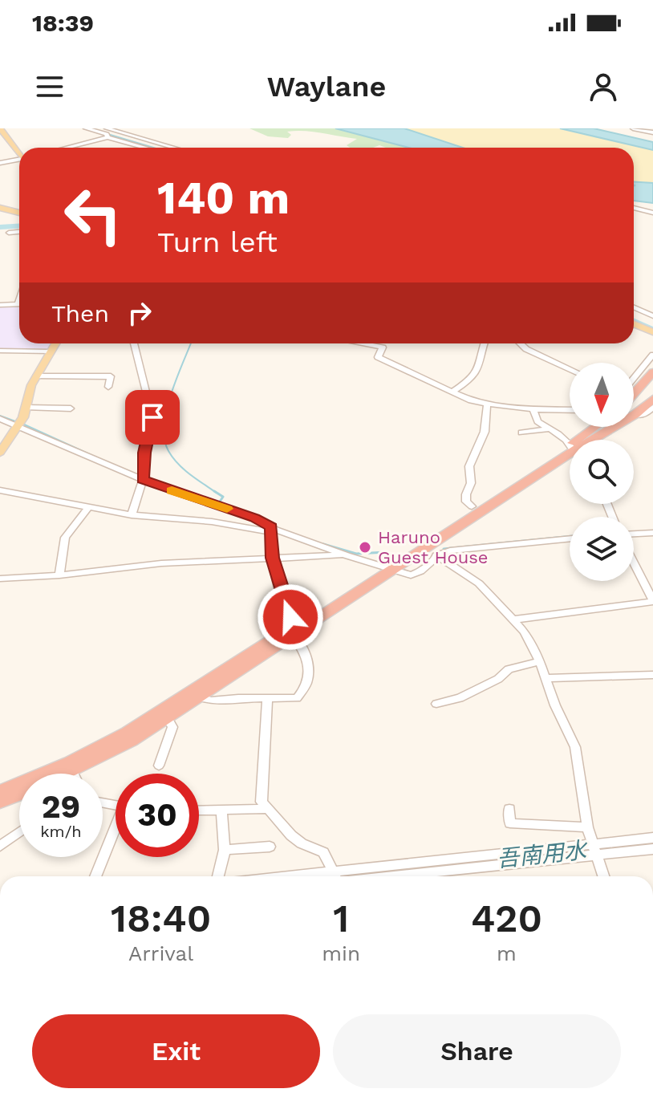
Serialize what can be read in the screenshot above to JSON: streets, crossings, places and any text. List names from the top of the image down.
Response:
{
  "water": ["吾南用水"],
  "places": ["Haruno Guest House"],
  "north": "bottom",
  "page": {
    "status": "18:39",
    "header": "Waylane",
    "turn": ["140 m", "Turn left"],
    "then": "Then",
    "speed": "29 km/h",
    "limit": "30",
    "eta": [
      "18:40",
      "Arrival",
      "1",
      "min",
      "420",
      "m"
    ],
    "buttons": ["Exit", "Share"]
  }
}
